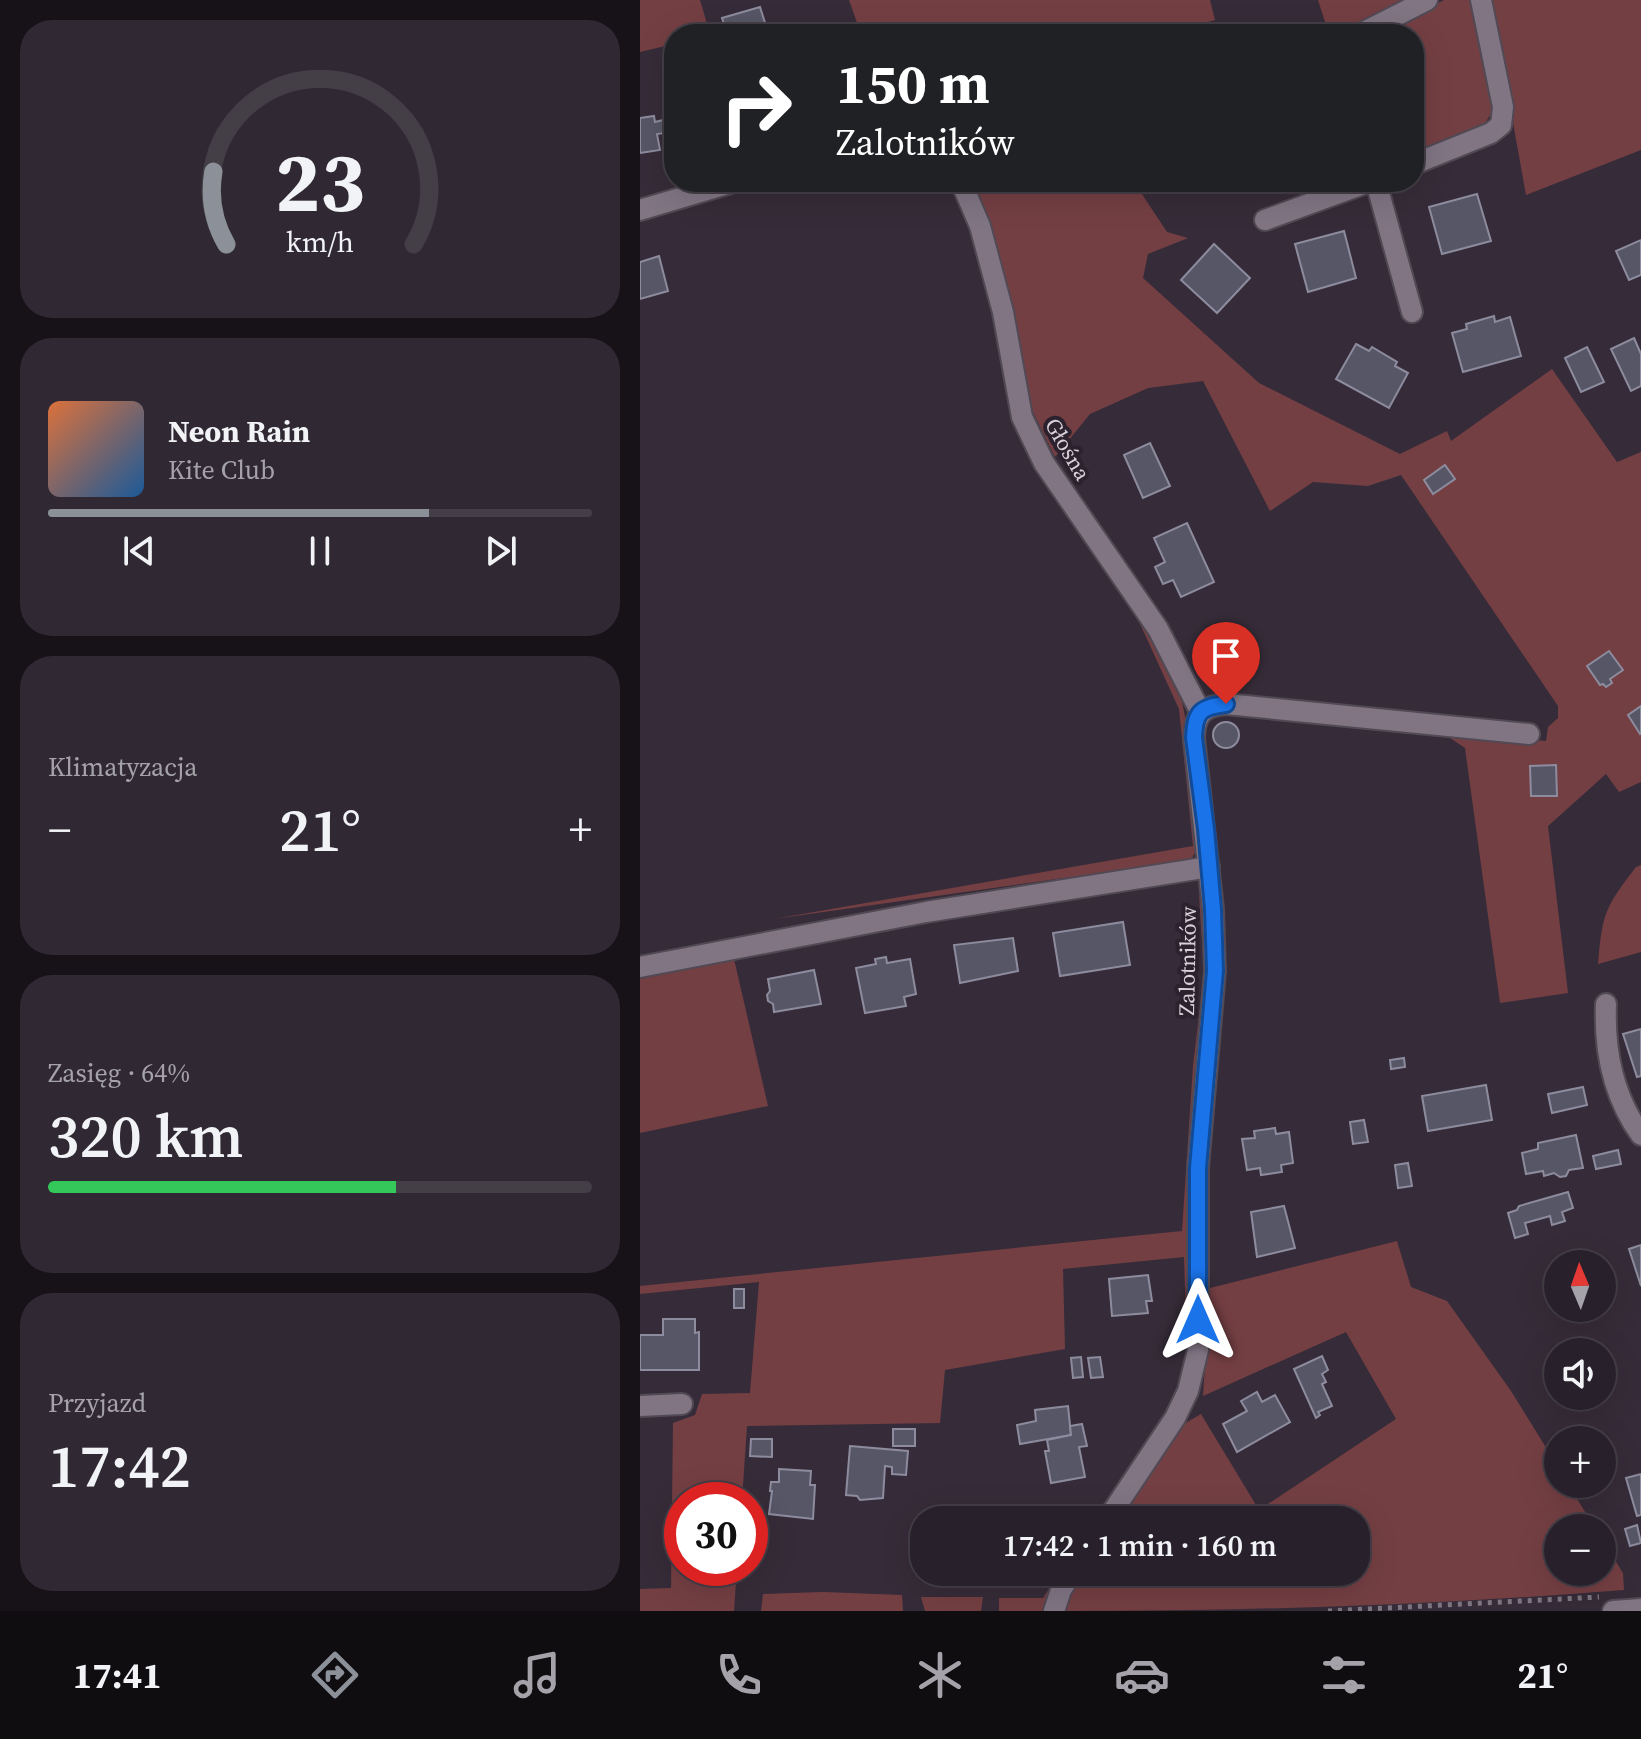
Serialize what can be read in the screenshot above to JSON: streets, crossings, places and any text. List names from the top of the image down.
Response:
{
  "streets": {
    "street": ["Głośna", "Zalotników"]
  },
  "crossings": [
    ["Głośna", "Zalotników"]
  ],
  "north": "top",
  "page": {
    "turn": ["150 m", "Zalotników"],
    "song": ["Neon Rain", "Kite Club"],
    "tile": [
      "Klimatyzacja",
      ["Zasięg · 64%", "320 km"],
      ["Przyjazd", "17:42"]
    ],
    "heat": ["−", "21°", "+"],
    "map_buttons": ["+", "−"],
    "limit": "30",
    "trip": "17:42 · 1 min · 160 m",
    "tabs": ["17:41", "21°"],
    "gauge": ["23", "km/h"]
  }
}
